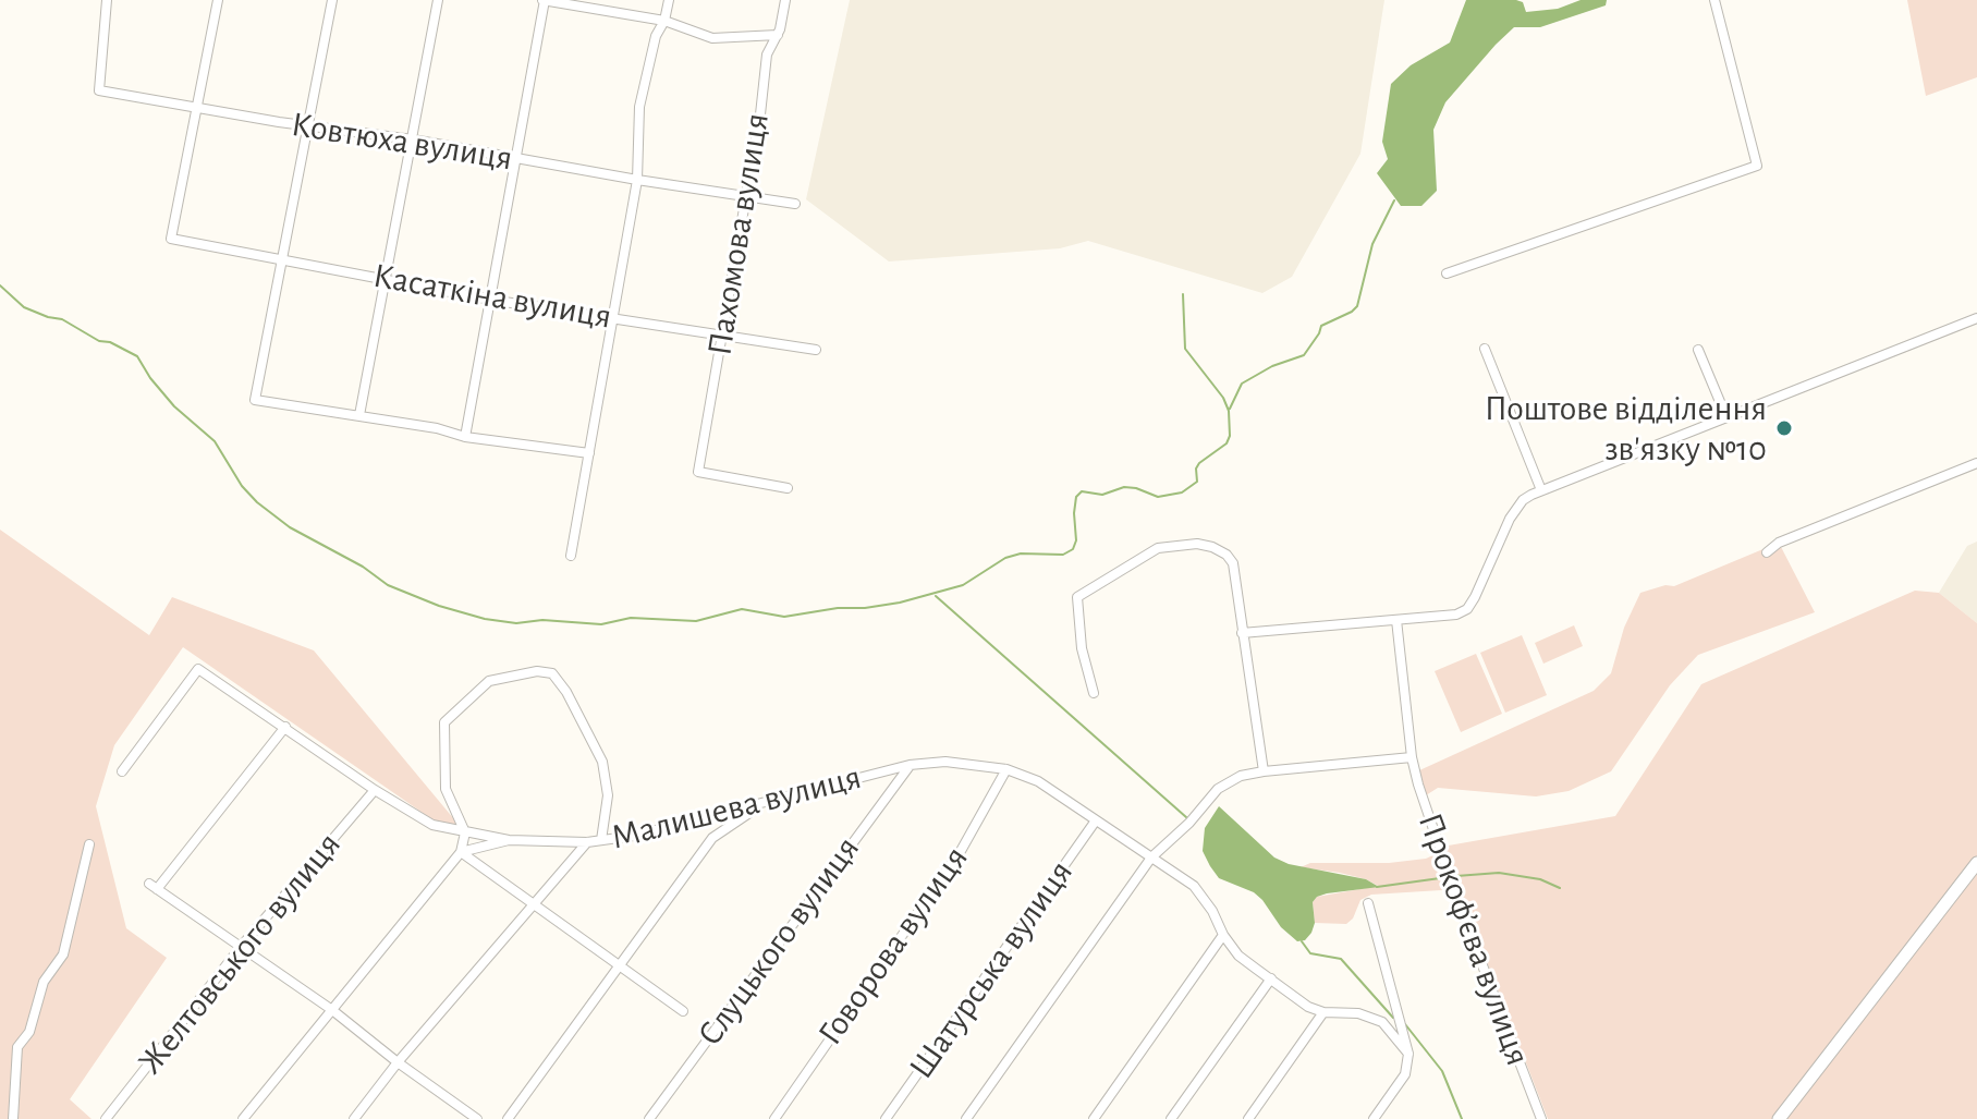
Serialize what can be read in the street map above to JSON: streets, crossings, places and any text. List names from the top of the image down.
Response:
{
  "streets": {
    "street": [
      "Ковтюха вулиця",
      "Пахомова вулиця",
      "Касаткіна вулиця",
      "Малишева вулиця",
      "Прокоф’єва вулиця",
      "Слуцького вулиця",
      "Говорова вулиця",
      "Желтовського вулиця",
      "Шатурська вулиця"
    ]
  },
  "crossings": [
    ["Ковтюха вулиця", "Пахомова вулиця"],
    ["Ковтюха вулиця", "Касаткіна вулиця"],
    ["Пахомова вулиця", "Касаткіна вулиця"],
    ["Малишева вулиця", "Слуцького вулиця"],
    ["Малишева вулиця", "Говорова вулиця"],
    ["Малишева вулиця", "Желтовського вулиця"],
    ["Малишева вулиця", "Шатурська вулиця"]
  ],
  "places": ["Поштове відділення зв'язку №10"]
}
